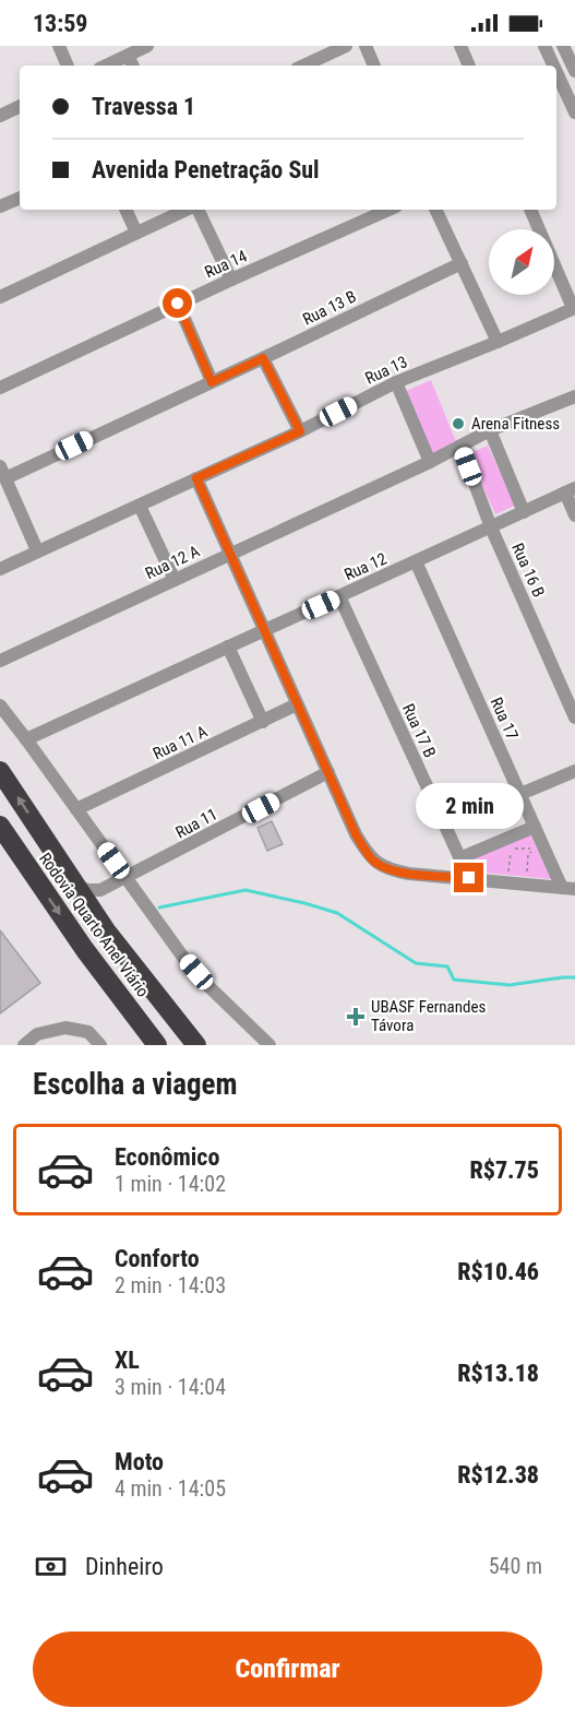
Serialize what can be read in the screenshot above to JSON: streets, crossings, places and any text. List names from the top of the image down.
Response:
{
  "streets": {
    "highway": ["Rodovia Quarto Anel Viário"],
    "street": [
      "Rua 14",
      "Rua 13 B",
      "Rua 13",
      "Rua 12 A",
      "Rua 12",
      "Rua 16 B",
      "Rua 17",
      "Rua 17 B",
      "Rua 11 A",
      "Rua 11"
    ]
  },
  "crossings": [
    ["Rua 12 A", "Rua 16 B"],
    ["Rua 12", "Rua 16 B"],
    ["Rua 12", "Rua 17"],
    ["Rua 12", "Rua 17 B"],
    ["Rua 11", "Rodovia Quarto Anel Viário"]
  ],
  "places": {
    "other": ["Arena Fitness"],
    "health": ["UBASF Fernandes Távora"]
  },
  "north": "top right",
  "page": {
    "status": "13:59",
    "banner": ["Travessa 1", "Avenida Penetração Sul"],
    "bubble": "2 min",
    "heading": "Escolha a viagem",
    "list": [
      {
        "name": "Econômico",
        "note": "1 min · 14:02",
        "value": "R$7.75"
      },
      {
        "name": "Conforto",
        "note": "2 min · 14:03",
        "value": "R$10.46"
      },
      {
        "name": "XL",
        "note": "3 min · 14:04",
        "value": "R$13.18"
      },
      {
        "name": "Moto",
        "note": "4 min · 14:05",
        "value": "R$12.38"
      }
    ],
    "pay": ["Dinheiro", "540 m"],
    "buttons": "Confirmar"
  }
}
